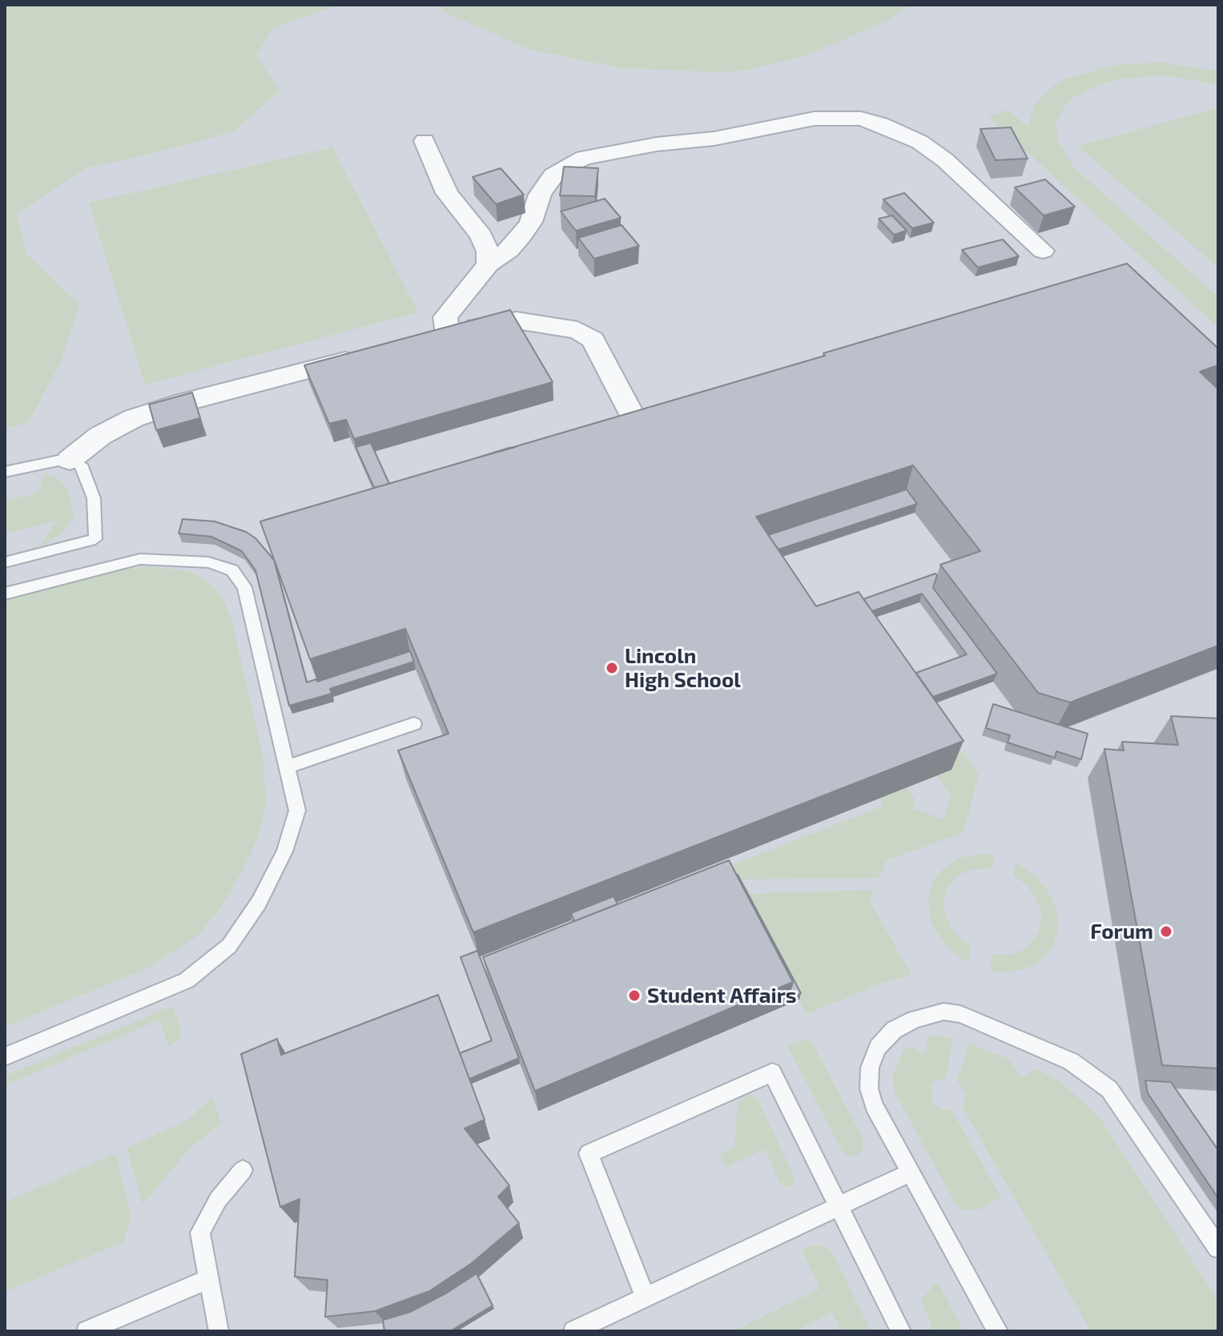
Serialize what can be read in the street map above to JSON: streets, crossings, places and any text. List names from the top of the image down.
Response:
{
  "places": ["Lincoln High School", "Forum", "Student Affairs"]
}
